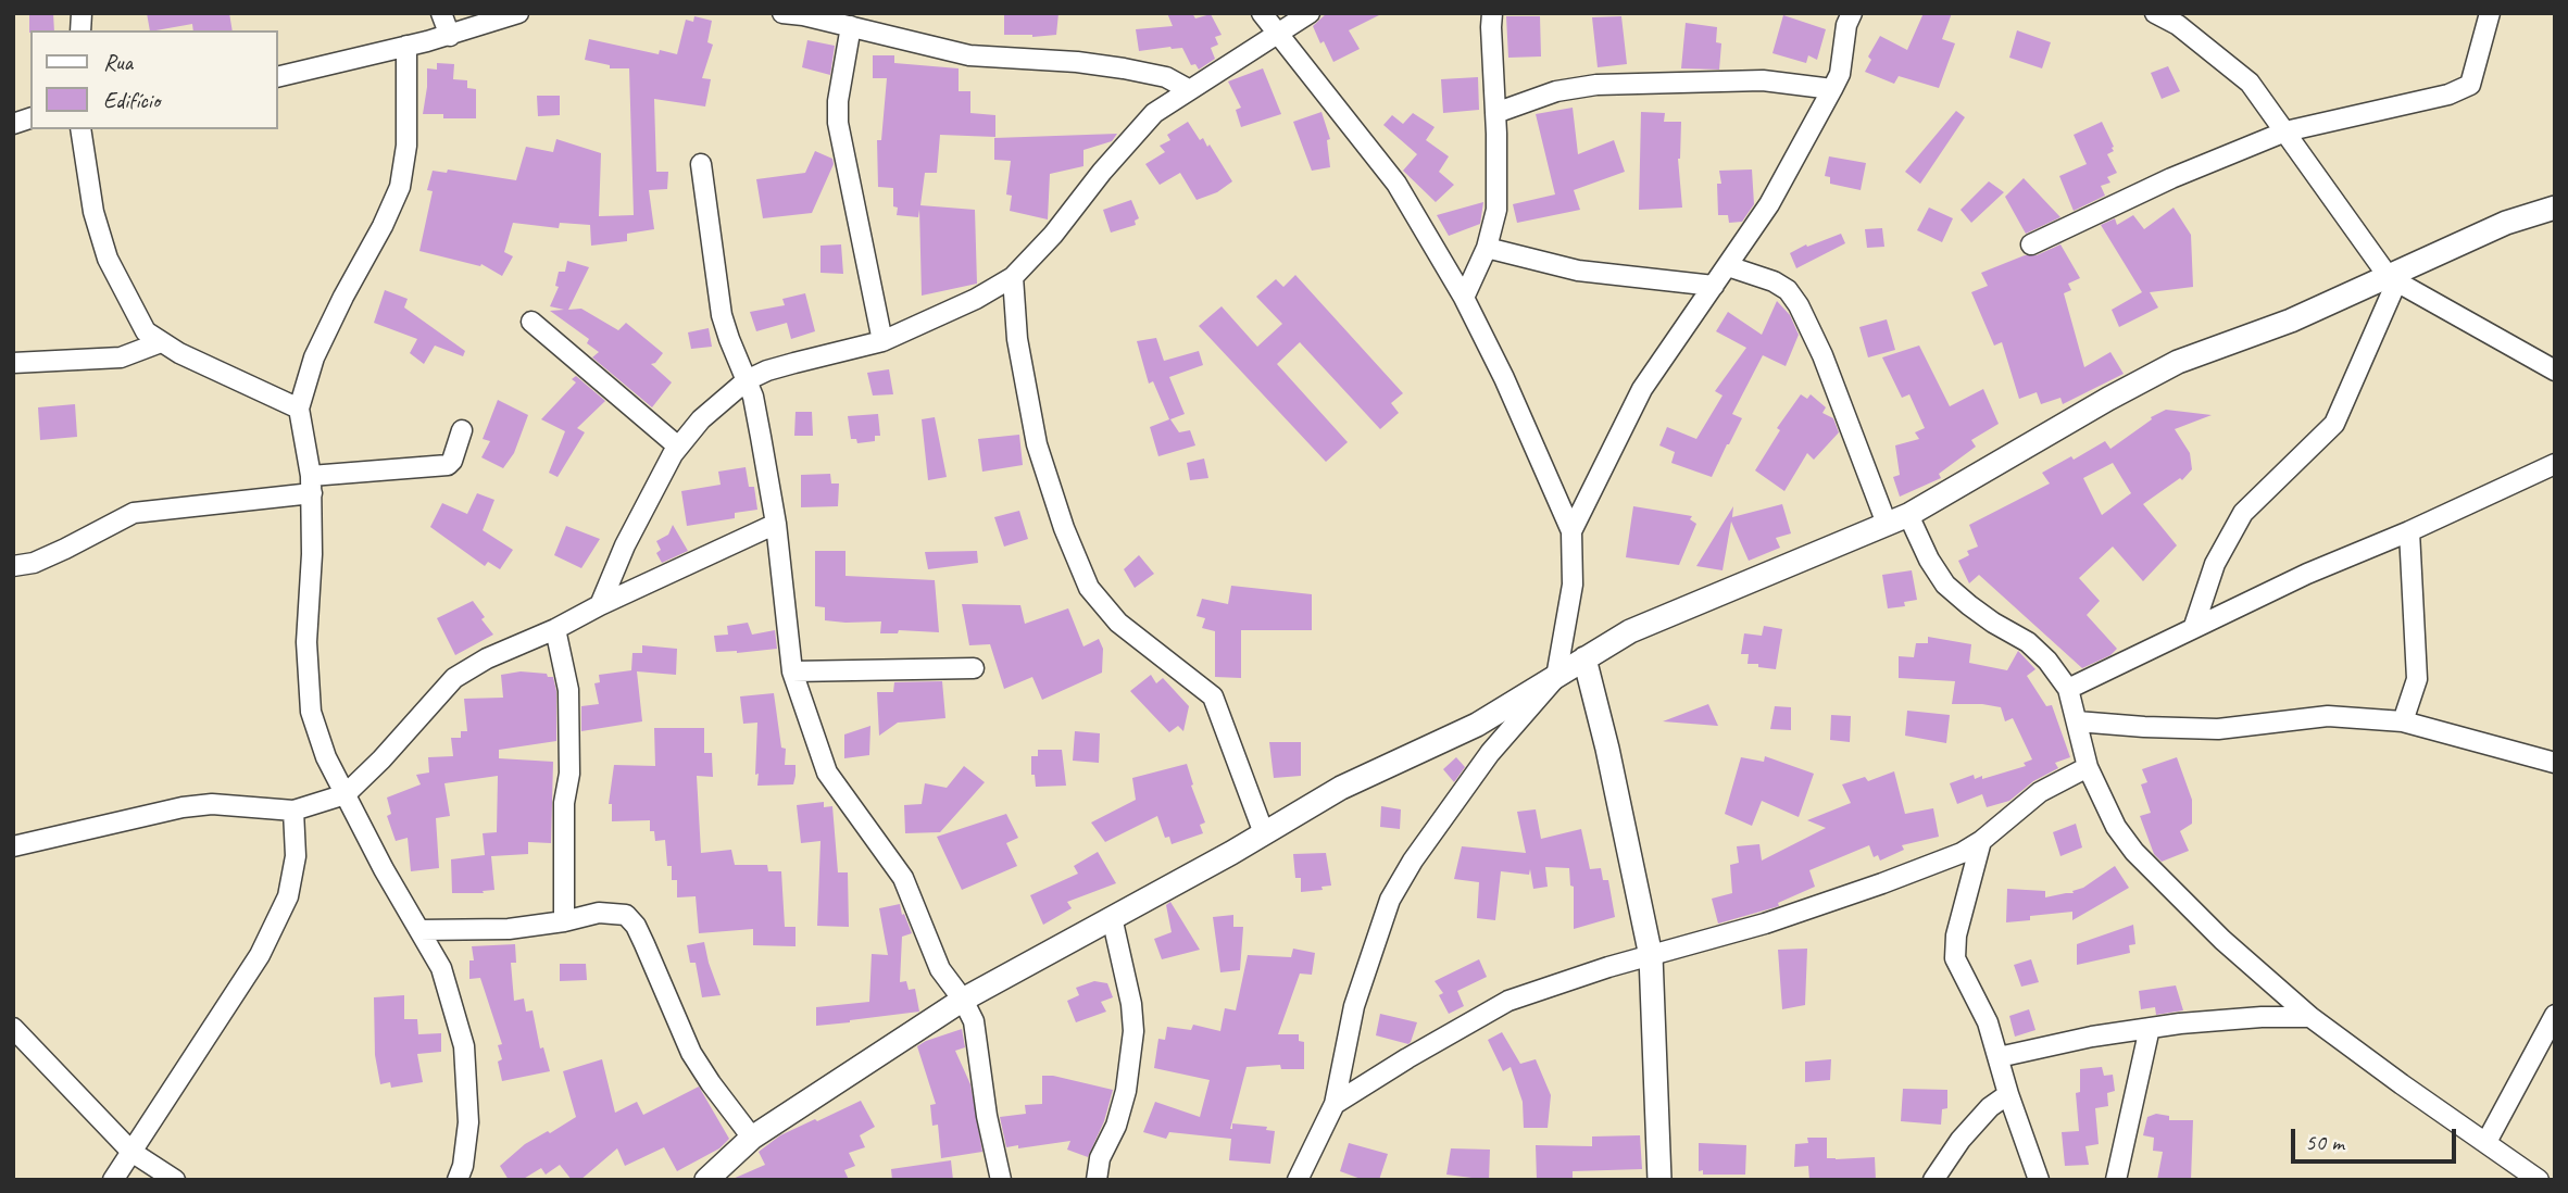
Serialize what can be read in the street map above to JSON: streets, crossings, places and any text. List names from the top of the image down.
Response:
{
  "legend": ["Rua", "Edifício"],
  "scale_bar": "50 m"
}
